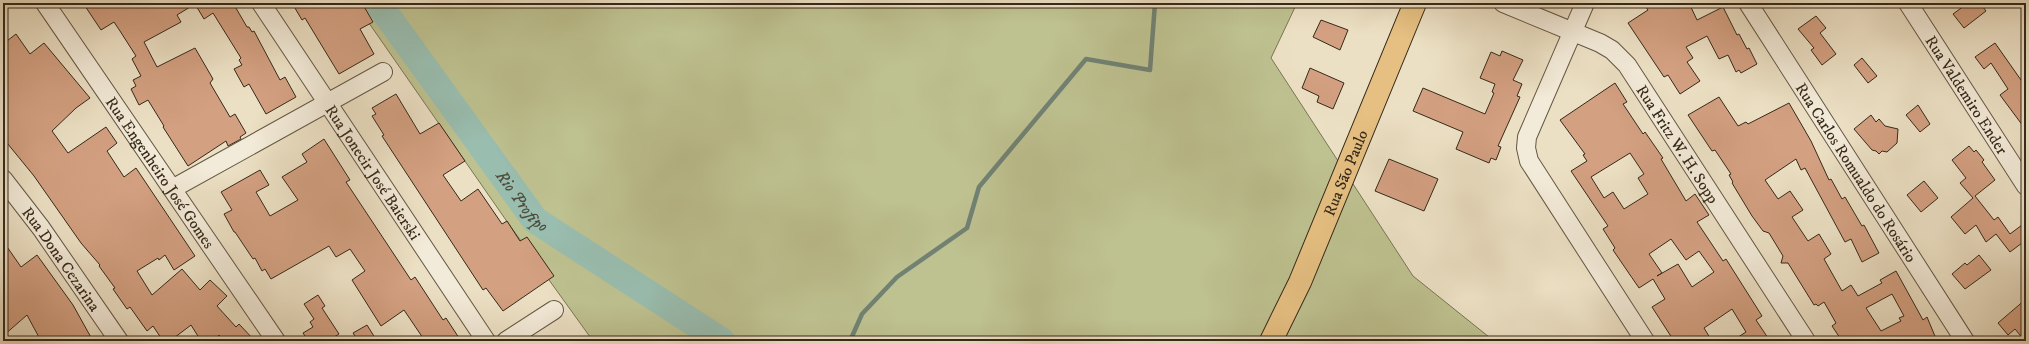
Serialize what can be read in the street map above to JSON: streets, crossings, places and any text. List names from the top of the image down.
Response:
{
  "streets": {
    "main road": ["Rua São Paulo"],
    "street": [
      "Rua Valdemiro Ender",
      "Rua Fritz W. H. Sopp",
      "Rua Engenheiro José Gomes",
      "Rua Jonecir José Baierski",
      "Rua Carlos Romualdo do Rosário",
      "Rua Dona Cezarina"
    ]
  },
  "water": ["Rio Profipo"]
}
